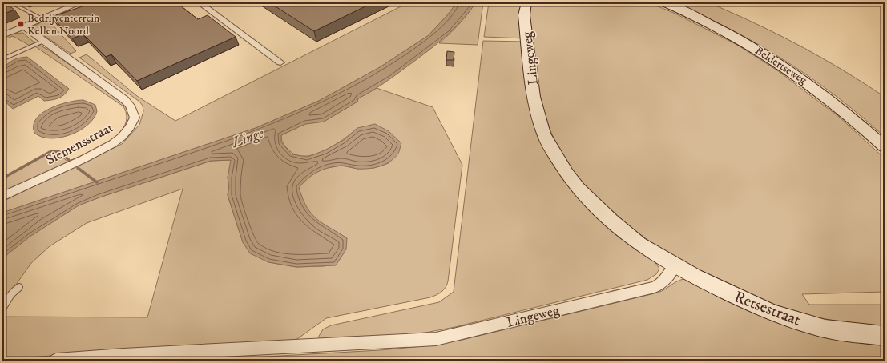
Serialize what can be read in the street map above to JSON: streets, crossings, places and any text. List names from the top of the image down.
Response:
{
  "streets": {
    "street": [
      "Lingeweg",
      "Beldertseweg",
      "Siemensstraat",
      "Retsestraat"
    ]
  },
  "crossings": [
    ["Lingeweg", "Retsestraat"]
  ],
  "water": ["Linge"],
  "places": {
    "transit": ["Bedrijventerrein Kellen Noord"]
  }
}
